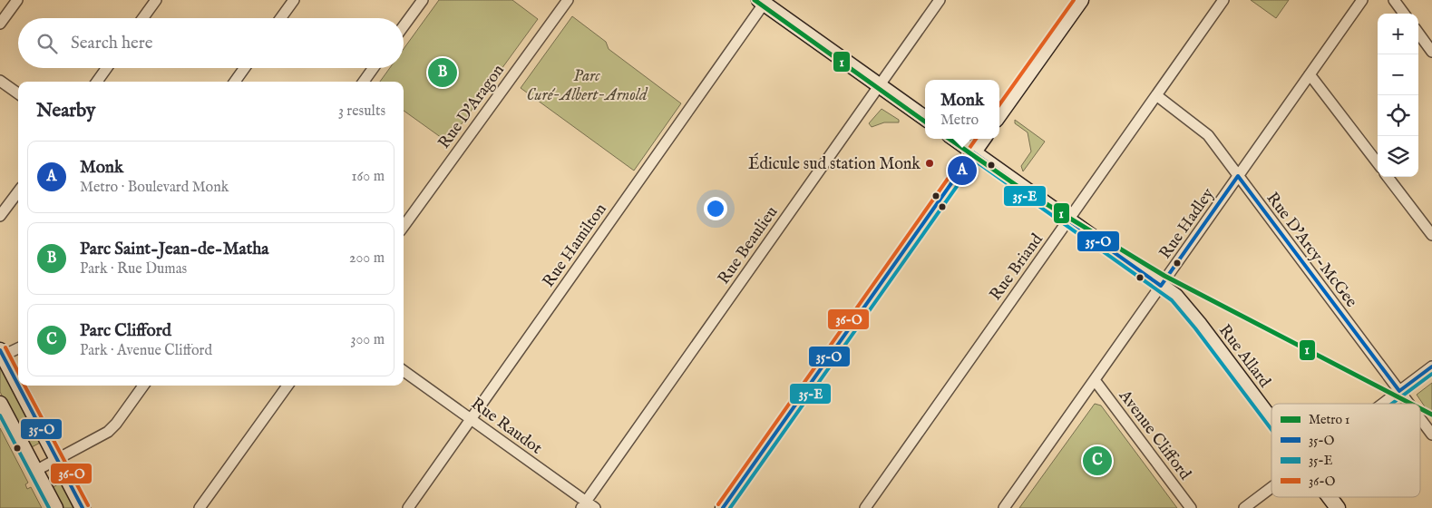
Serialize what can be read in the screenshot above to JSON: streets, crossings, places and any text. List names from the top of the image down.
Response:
{
  "streets": {
    "street": [
      "Rue D'Aragon",
      "Rue Hadley",
      "Rue Hamilton",
      "Rue Beaulieu",
      "Rue D'Arcy-McGee",
      "Rue Briand",
      "Rue Allard",
      "Rue Raudot",
      "Avenue Clifford"
    ]
  },
  "crossings": [
    ["Rue Hadley", "Rue D'Arcy-McGee"],
    ["Rue Hadley", "Rue Allard"],
    ["Rue Hadley", "Avenue Clifford"],
    ["Rue Hamilton", "Rue Raudot"],
    ["Rue Beaulieu", "Rue Raudot"],
    ["Rue D'Arcy-McGee", "Rue Briand"],
    ["Rue Briand", "Rue Allard"]
  ],
  "parks": ["Parc Curé-Albert-Arnold"],
  "places": ["Édicule sud station Monk"],
  "lines": [
    "metro line 1",
    "transit line 36-O",
    "transit line 35-O",
    "transit line 35-E"
  ],
  "legend": [
    "Metro 1",
    "35-O",
    "35-E",
    "36-O"
  ],
  "page": {
    "map_buttons": ["+", "−"],
    "search": "Search here",
    "pins": ["B", "A", "C"],
    "popup": ["Monk", "Metro"],
    "heading": ["Nearby", "3 results"],
    "list": [
      {
        "mark": "A",
        "name": "Monk",
        "note": "Metro · Boulevard Monk",
        "value": "160 m"
      },
      {
        "mark": "B",
        "name": "Parc Saint-Jean-de-Matha",
        "note": "Park · Rue Dumas",
        "value": "200 m"
      },
      {
        "mark": "C",
        "name": "Parc Clifford",
        "note": "Park · Avenue Clifford",
        "value": "300 m"
      }
    ]
  }
}
